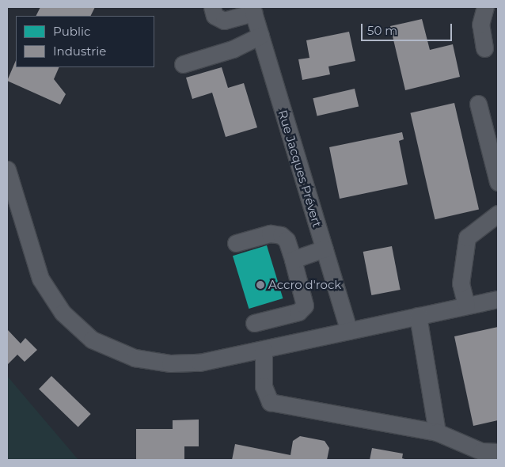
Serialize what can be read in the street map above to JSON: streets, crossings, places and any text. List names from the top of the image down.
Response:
{
  "streets": {
    "street": ["Rue Jacques Prévert"]
  },
  "places": ["Accro d'rock"],
  "legend": ["Public", "Industrie"],
  "scale_bar": "50 m"
}
